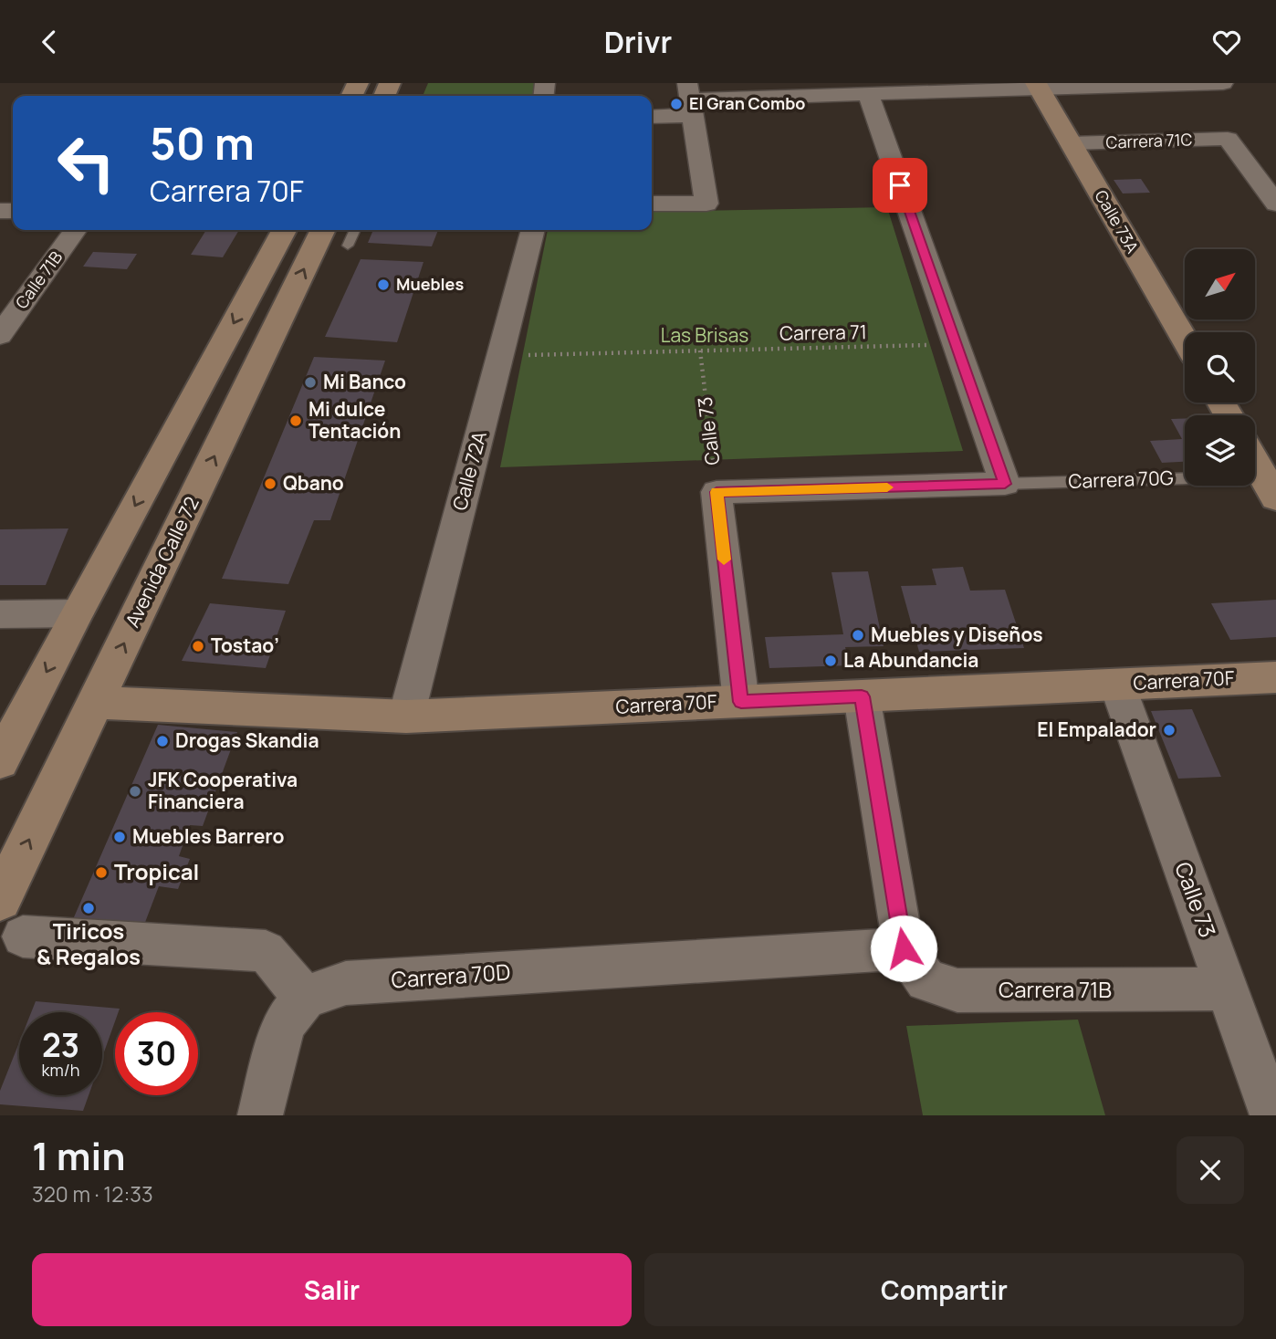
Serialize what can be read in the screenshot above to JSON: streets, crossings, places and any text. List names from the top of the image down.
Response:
{
  "streets": {
    "main road": ["Calle 73A", "Avenida Calle 72", "Carrera 70F"],
    "street": [
      "Carrera 71C",
      "Calle 71B",
      "Calle 73",
      "Calle 72A",
      "Carrera 70D",
      "Carrera 71B"
    ],
    "lane": ["Carrera 70G"],
    "path": ["Carrera 71"]
  },
  "crossings": [
    ["Carrera 71C", "Calle 73A"],
    ["Carrera 71", "Calle 73"],
    ["Carrera 71", "Calle 72A"],
    ["Calle 73", "Carrera 70F"],
    ["Calle 73", "Carrera 71B"],
    ["Calle 72A", "Carrera 70F"],
    ["Avenida Calle 72", "Carrera 70F"],
    ["Carrera 70D", "Carrera 71B"]
  ],
  "parks": ["Las Brisas"],
  "places": [
    "El Gran Combo",
    "Muebles",
    "Mi Banco",
    "Mi dulce Tentación",
    "Qbano",
    "Muebles y Diseños",
    "Tostao’",
    "La Abundancia",
    "El Empalador",
    "Drogas Skandia",
    "JFK Cooperativa Financiera",
    "Muebles Barrero",
    "Tropical",
    "Tiricos & Regalos"
  ],
  "north": "top right",
  "page": {
    "header": "Drivr",
    "turn": ["50 m", "Carrera 70F"],
    "speed": "23 km/h",
    "limit": "30",
    "heading": ["1 min", "320 m · 12:33"],
    "buttons": ["Salir", "Compartir"]
  }
}
